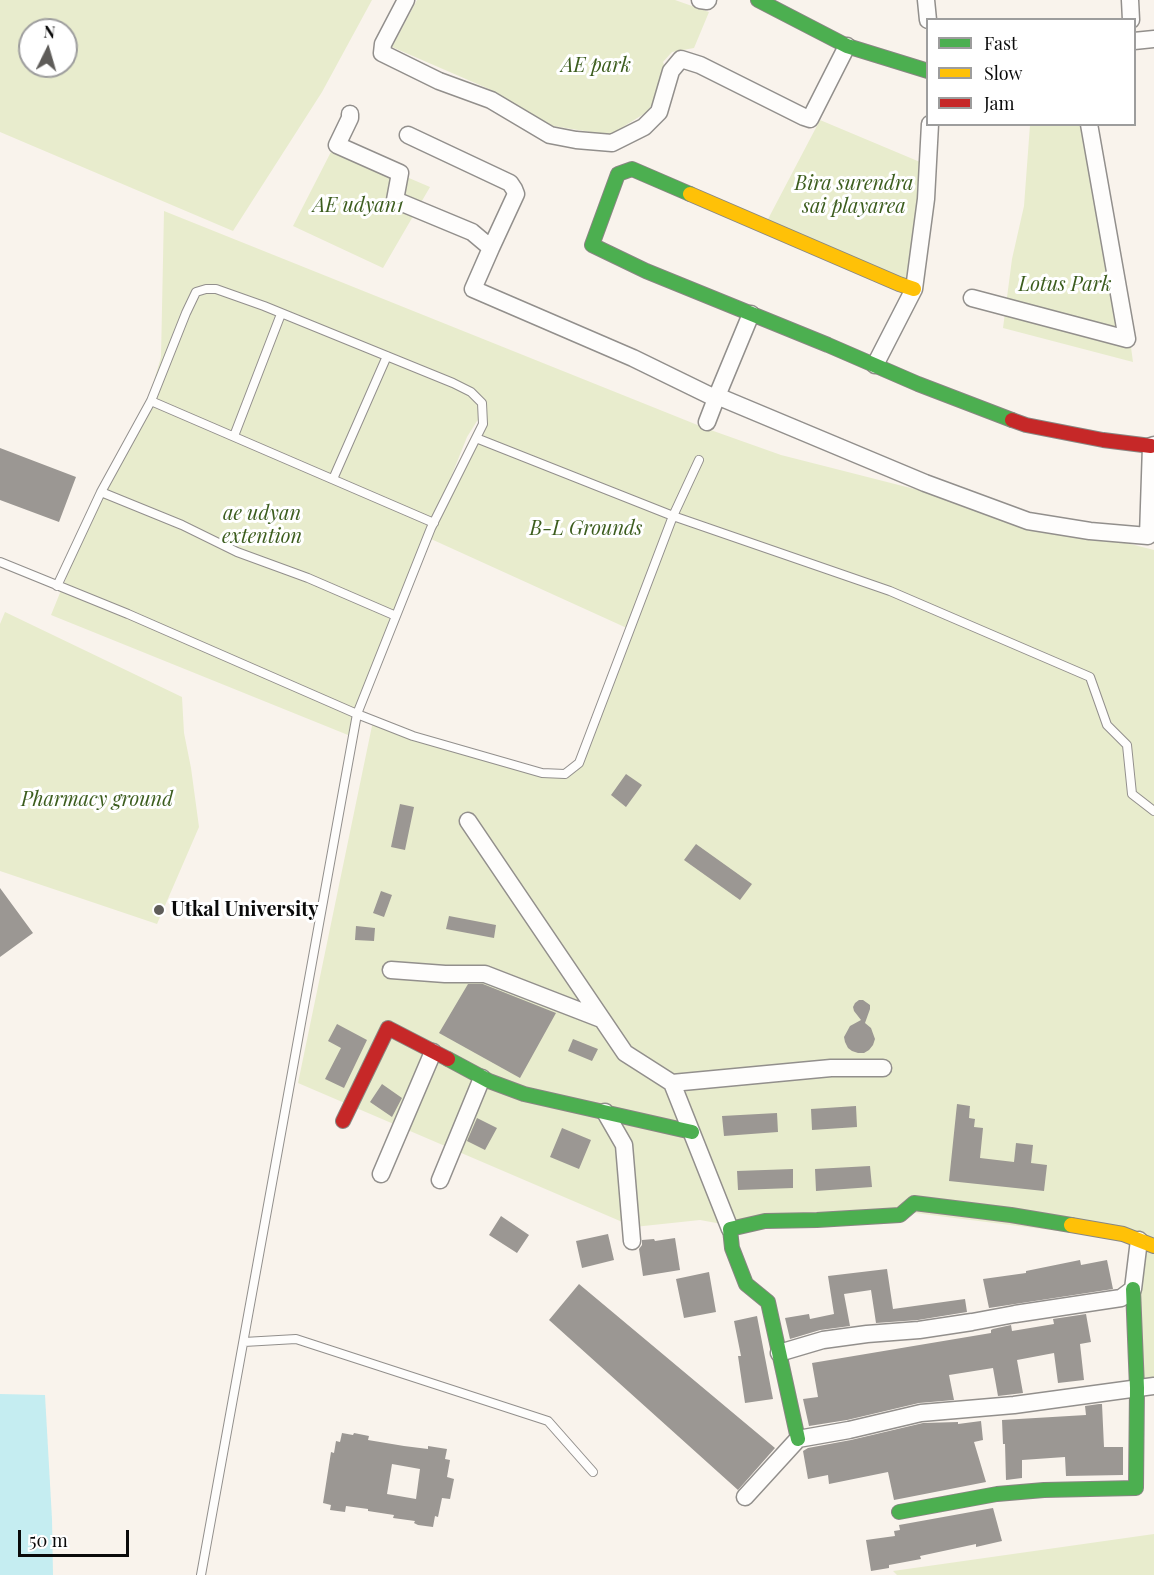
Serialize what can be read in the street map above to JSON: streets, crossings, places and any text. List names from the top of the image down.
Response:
{
  "parks": [
    "AE park",
    "Bira surendra sai playarea",
    "AE udyan1",
    "Lotus Park",
    "ae udyan extention",
    "B-L Grounds",
    "Pharmacy ground"
  ],
  "places": ["Utkal University"],
  "legend": ["Fast", "Slow", "Jam"],
  "scale_bar": "50 m",
  "north": "top"
}
